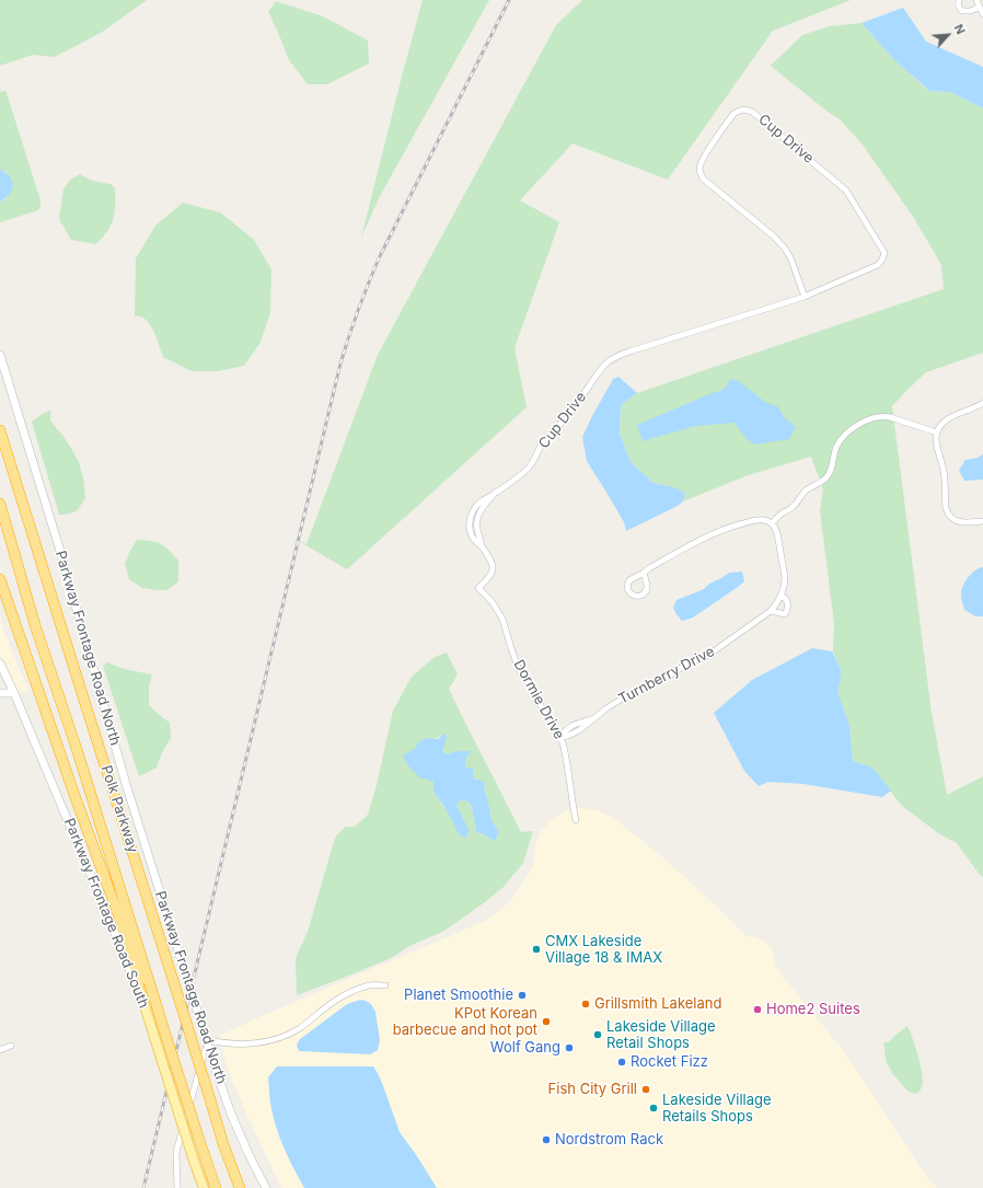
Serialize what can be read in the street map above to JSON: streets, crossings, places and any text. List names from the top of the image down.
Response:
{
  "streets": {
    "highway": ["Polk Parkway"],
    "main road": ["Parkway Frontage Road North", "Parkway Frontage Road South"],
    "street": ["Cup Drive", "Turnberry Drive", "Dormie Drive"]
  },
  "crossings": [
    ["Turnberry Drive", "Dormie Drive"]
  ],
  "places": [
    "CMX Lakeside Village 18 & IMAX",
    "Planet Smoothie",
    "Grillsmith Lakeland",
    "Home2 Suites",
    "KPot Korean barbecue and hot pot",
    "Lakeside Village Retail Shops",
    "Wolf Gang",
    "Rocket Fizz",
    "Fish City Grill",
    "Lakeside Village Retails Shops",
    "Nordstrom Rack"
  ],
  "north": "top right"
}
